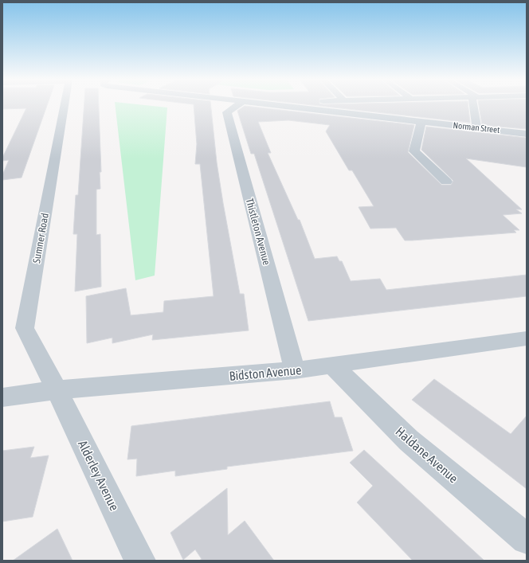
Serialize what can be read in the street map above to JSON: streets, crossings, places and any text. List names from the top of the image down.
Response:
{
  "streets": {
    "street": [
      "Norman Street",
      "Thistleton Avenue",
      "Sumner Road",
      "Bidston Avenue",
      "Haldane Avenue",
      "Alderley Avenue"
    ]
  },
  "crossings": [
    ["Thistleton Avenue", "Bidston Avenue"],
    ["Sumner Road", "Bidston Avenue"],
    ["Sumner Road", "Alderley Avenue"],
    ["Bidston Avenue", "Haldane Avenue"],
    ["Bidston Avenue", "Alderley Avenue"]
  ]
}
